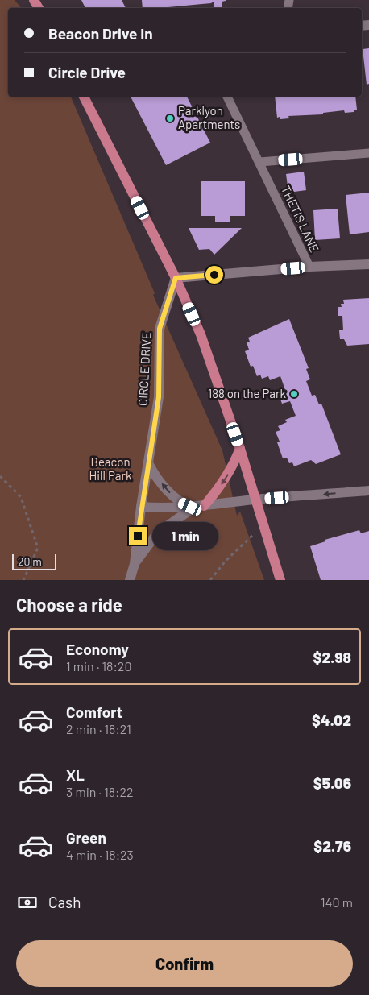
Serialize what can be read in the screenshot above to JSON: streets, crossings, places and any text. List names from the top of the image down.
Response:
{
  "streets": {
    "street": ["CIRCLE DRIVE"],
    "lane": ["THETIS LANE"]
  },
  "parks": ["Beacon Hill Park"],
  "places": ["Parklyon Apartments", "188 on the Park"],
  "scale_bar": "20 m",
  "page": {
    "banner": ["Beacon Drive In", "Circle Drive"],
    "bubble": "1 min",
    "scale": "20 m",
    "heading": "Choose a ride",
    "list": [
      {
        "name": "Economy",
        "note": "1 min · 18:20",
        "value": "$2.98"
      },
      {
        "name": "Comfort",
        "note": "2 min · 18:21",
        "value": "$4.02"
      },
      {
        "name": "XL",
        "note": "3 min · 18:22",
        "value": "$5.06"
      },
      {
        "name": "Green",
        "note": "4 min · 18:23",
        "value": "$2.76"
      }
    ],
    "pay": ["Cash", "140 m"],
    "buttons": "Confirm"
  }
}
